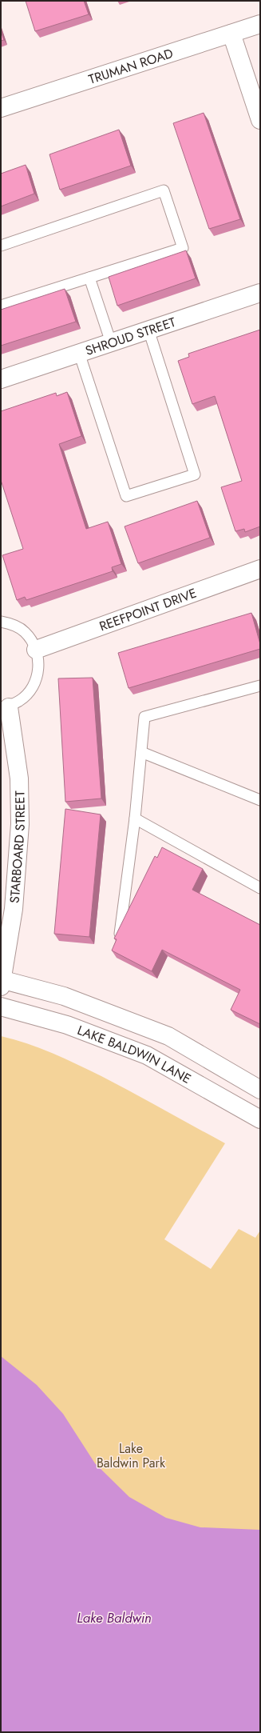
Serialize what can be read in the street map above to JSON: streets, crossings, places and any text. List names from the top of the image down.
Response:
{
  "streets": {
    "street": [
      "TRUMAN ROAD",
      "SHROUD STREET",
      "REEFPOINT DRIVE",
      "STARBOARD STREET",
      "LAKE BALDWIN LANE"
    ]
  },
  "crossings": [
    ["STARBOARD STREET", "LAKE BALDWIN LANE"]
  ],
  "water": ["Lake Baldwin"],
  "parks": ["Lake Baldwin Park"]
}
